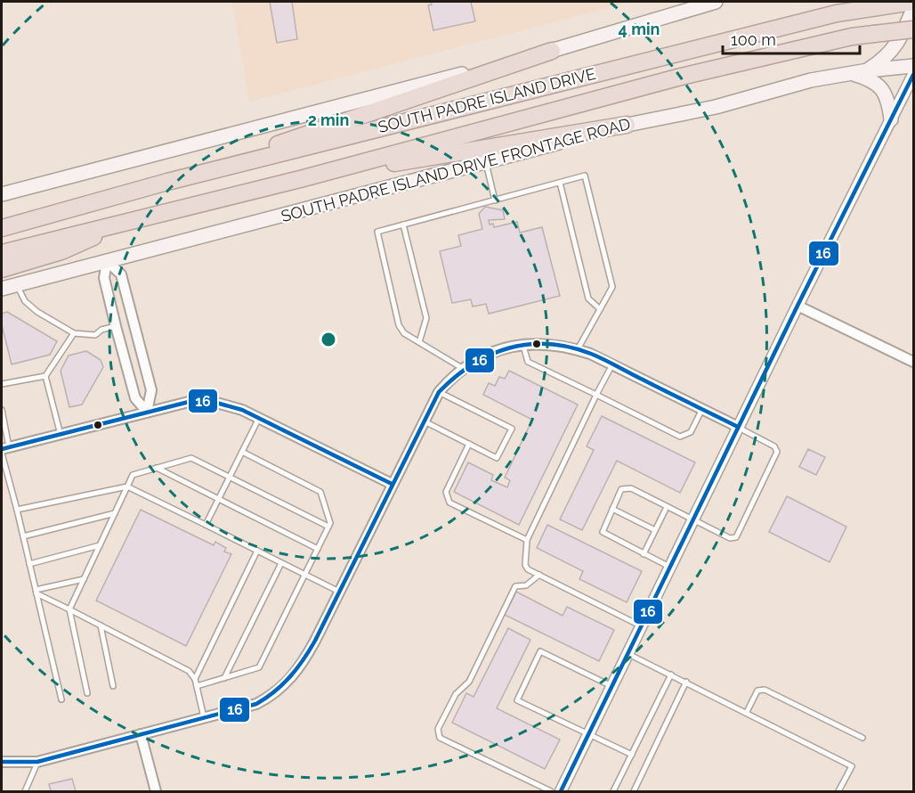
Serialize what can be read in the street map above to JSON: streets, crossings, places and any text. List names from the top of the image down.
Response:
{
  "streets": {
    "highway": ["SOUTH PADRE ISLAND DRIVE"],
    "main road": ["SOUTH PADRE ISLAND DRIVE FRONTAGE ROAD"]
  },
  "lines": ["transit line 16"],
  "scale_bar": "100 m",
  "rings": ["4 min", "2 min"]
}
